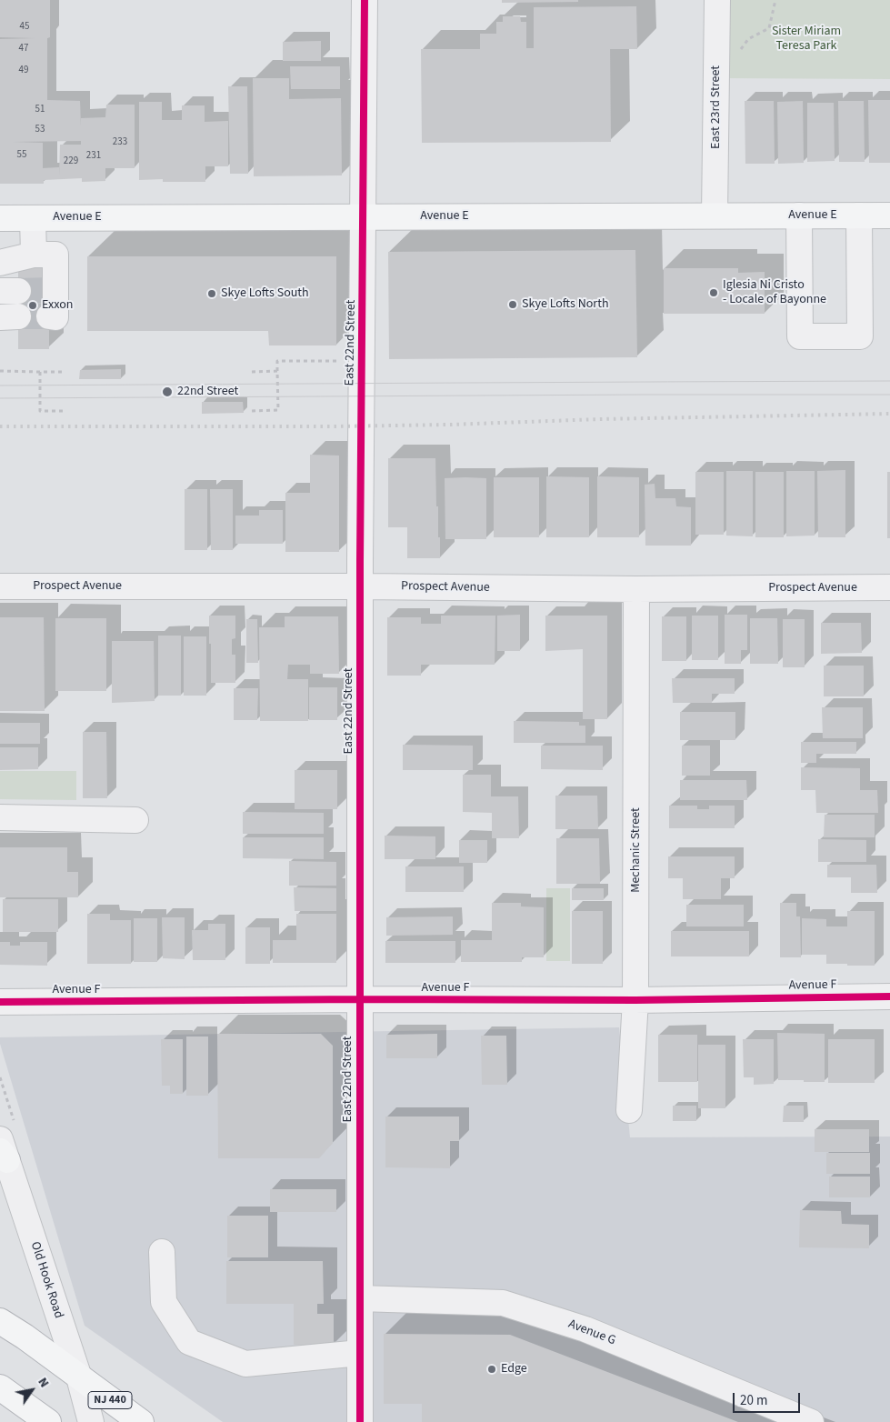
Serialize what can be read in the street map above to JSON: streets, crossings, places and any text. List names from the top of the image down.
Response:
{
  "streets": {
    "main road": ["Avenue E", "NJ 440"],
    "street": [
      "East 23rd Street",
      "East 22nd Street",
      "Prospect Avenue",
      "Mechanic Street",
      "Avenue F",
      "Old Hook Road",
      "Avenue G"
    ]
  },
  "crossings": [
    ["East 23rd Street", "Avenue E"],
    ["Avenue E", "East 22nd Street"],
    ["East 22nd Street", "Prospect Avenue"],
    ["East 22nd Street", "Avenue F"],
    ["East 22nd Street", "Avenue G"],
    ["Prospect Avenue", "Mechanic Street"],
    ["Mechanic Street", "Avenue F"],
    ["Old Hook Road", "NJ 440"]
  ],
  "parks": ["Sister Miriam Teresa Park"],
  "places": [
    "Iglesia Ni Cristo - Locale of Bayonne",
    "Skye Lofts South",
    "Skye Lofts North",
    "Exxon",
    "22nd Street",
    "Edge"
  ],
  "house_numbers": [
    "45",
    "47",
    "49",
    "51",
    "53",
    "233",
    "55",
    "231",
    "229"
  ],
  "scale_bar": "20 m",
  "north": "top right"
}
